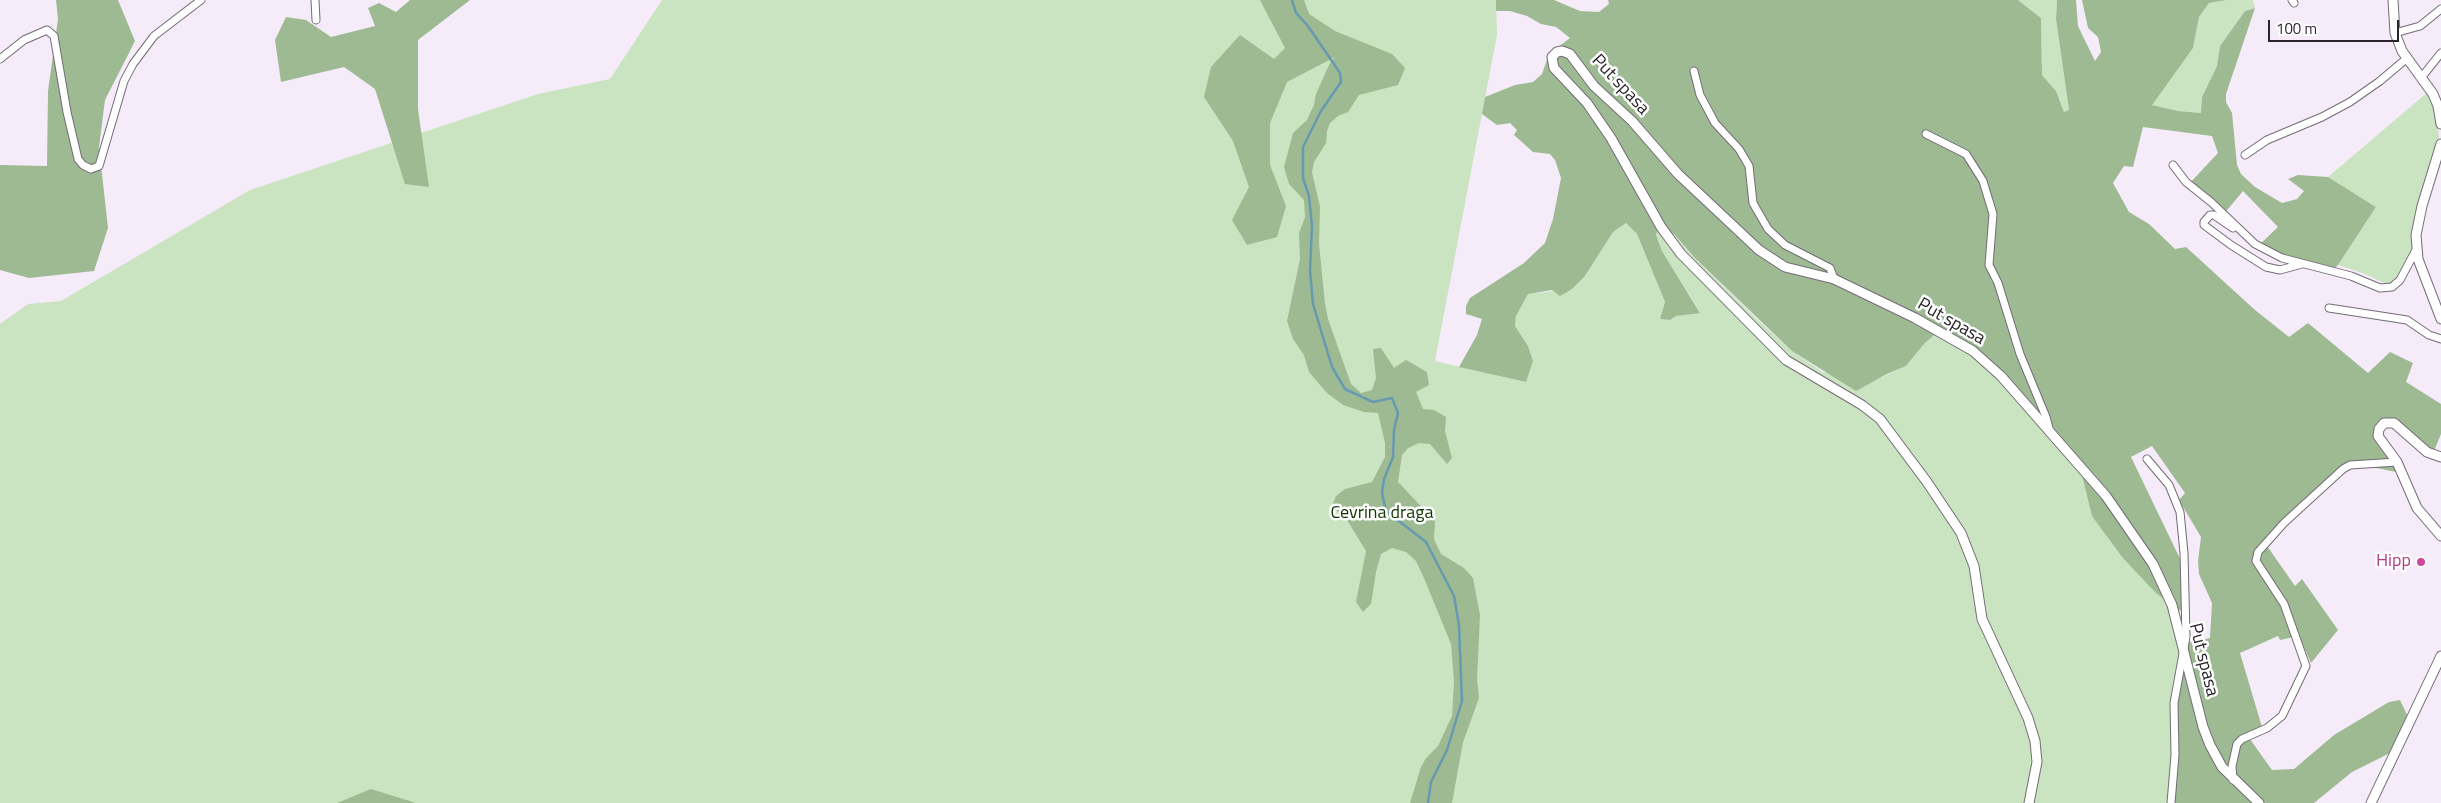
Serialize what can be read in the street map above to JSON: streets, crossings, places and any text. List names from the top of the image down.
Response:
{
  "streets": {
    "street": ["Put spasa"]
  },
  "parks": ["Cevrina draga"],
  "places": ["Hipp"],
  "scale_bar": "100 m"
}
